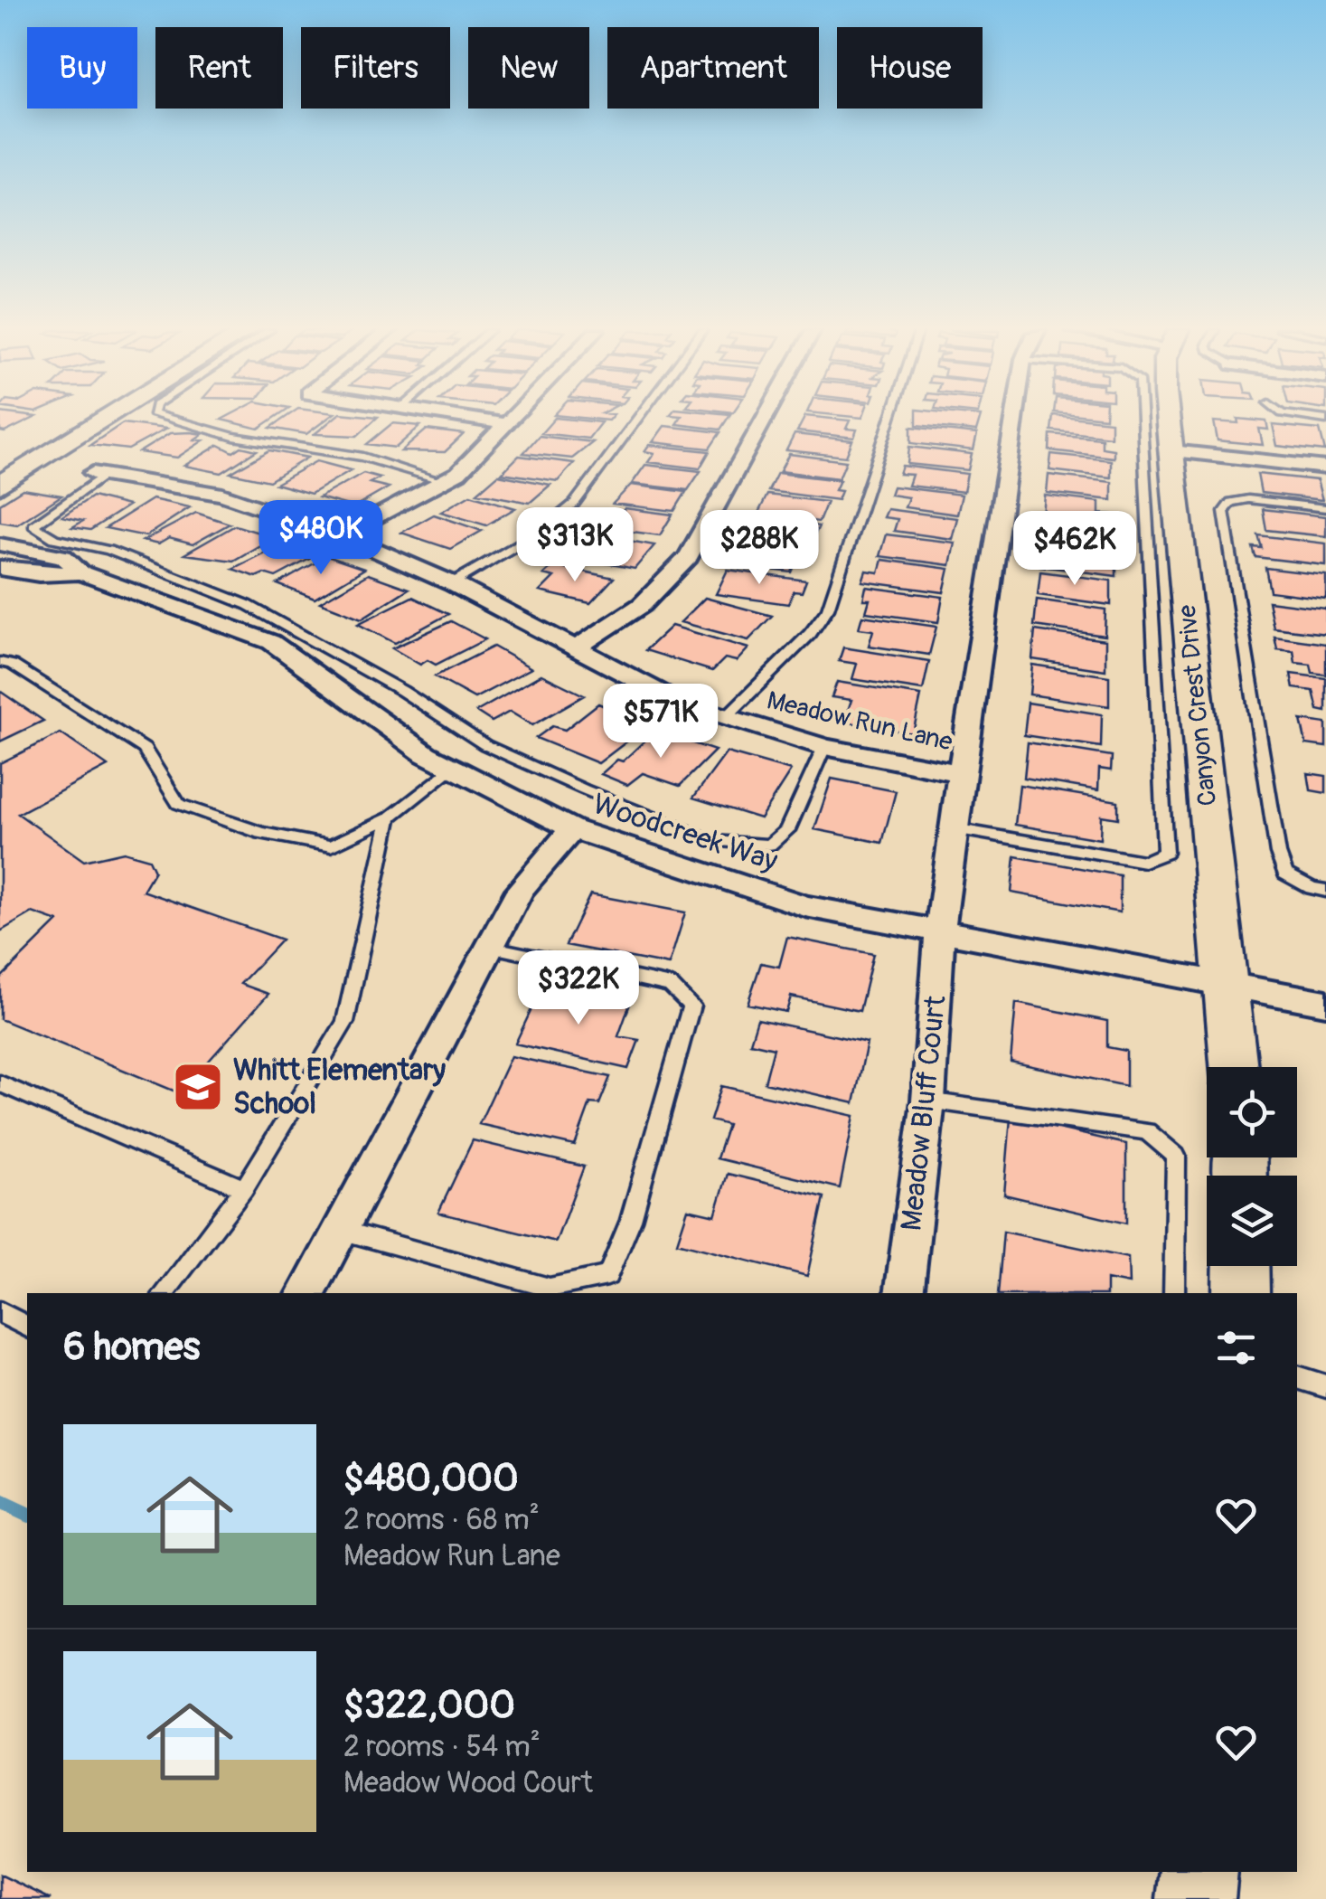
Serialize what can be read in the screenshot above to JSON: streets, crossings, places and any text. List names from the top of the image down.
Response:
{
  "streets": {
    "street": [
      "Canyon Crest Drive",
      "Meadow Run Lane",
      "Woodcreek Way",
      "Meadow Bluff Court"
    ]
  },
  "crossings": [
    ["Canyon Crest Drive", "Woodcreek Way"],
    ["Meadow Run Lane", "Meadow Bluff Court"],
    ["Woodcreek Way", "Meadow Bluff Court"]
  ],
  "places": {
    "school or university": ["Whitt Elementary School"]
  },
  "page": {
    "chip": [
      "Buy",
      "Rent",
      "Filters",
      "New",
      "Apartment",
      "House"
    ],
    "price": [
      "$480K",
      "$313K",
      "$288K",
      "$462K",
      "$571K",
      "$322K"
    ],
    "heading": "6 homes",
    "list": [
      {
        "name": "$480,000",
        "note": "2 rooms · 68 m² · Meadow Run Lane"
      },
      {
        "name": "$322,000",
        "note": "2 rooms · 54 m² · Meadow Wood Court"
      }
    ]
  }
}
